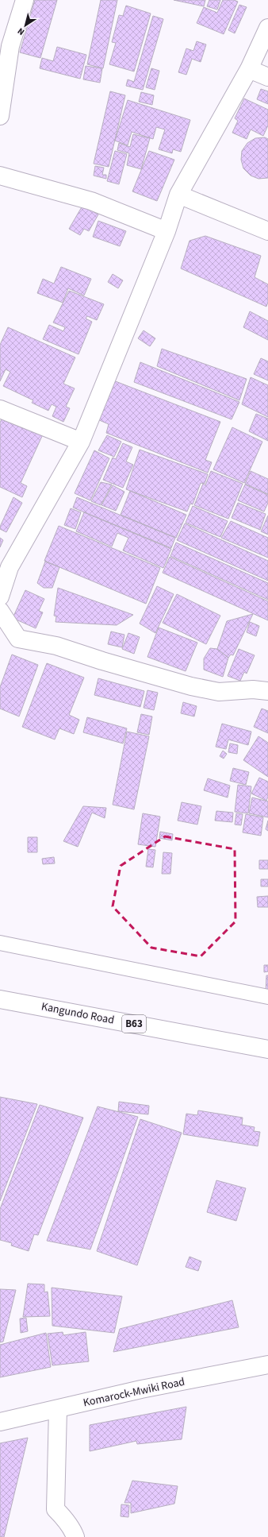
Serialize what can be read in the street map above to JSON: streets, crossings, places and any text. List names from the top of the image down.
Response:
{
  "streets": {
    "main road": ["Kangundo Road", "B63", "Komarock-Mwiki Road"]
  },
  "north": "bottom left"
}
